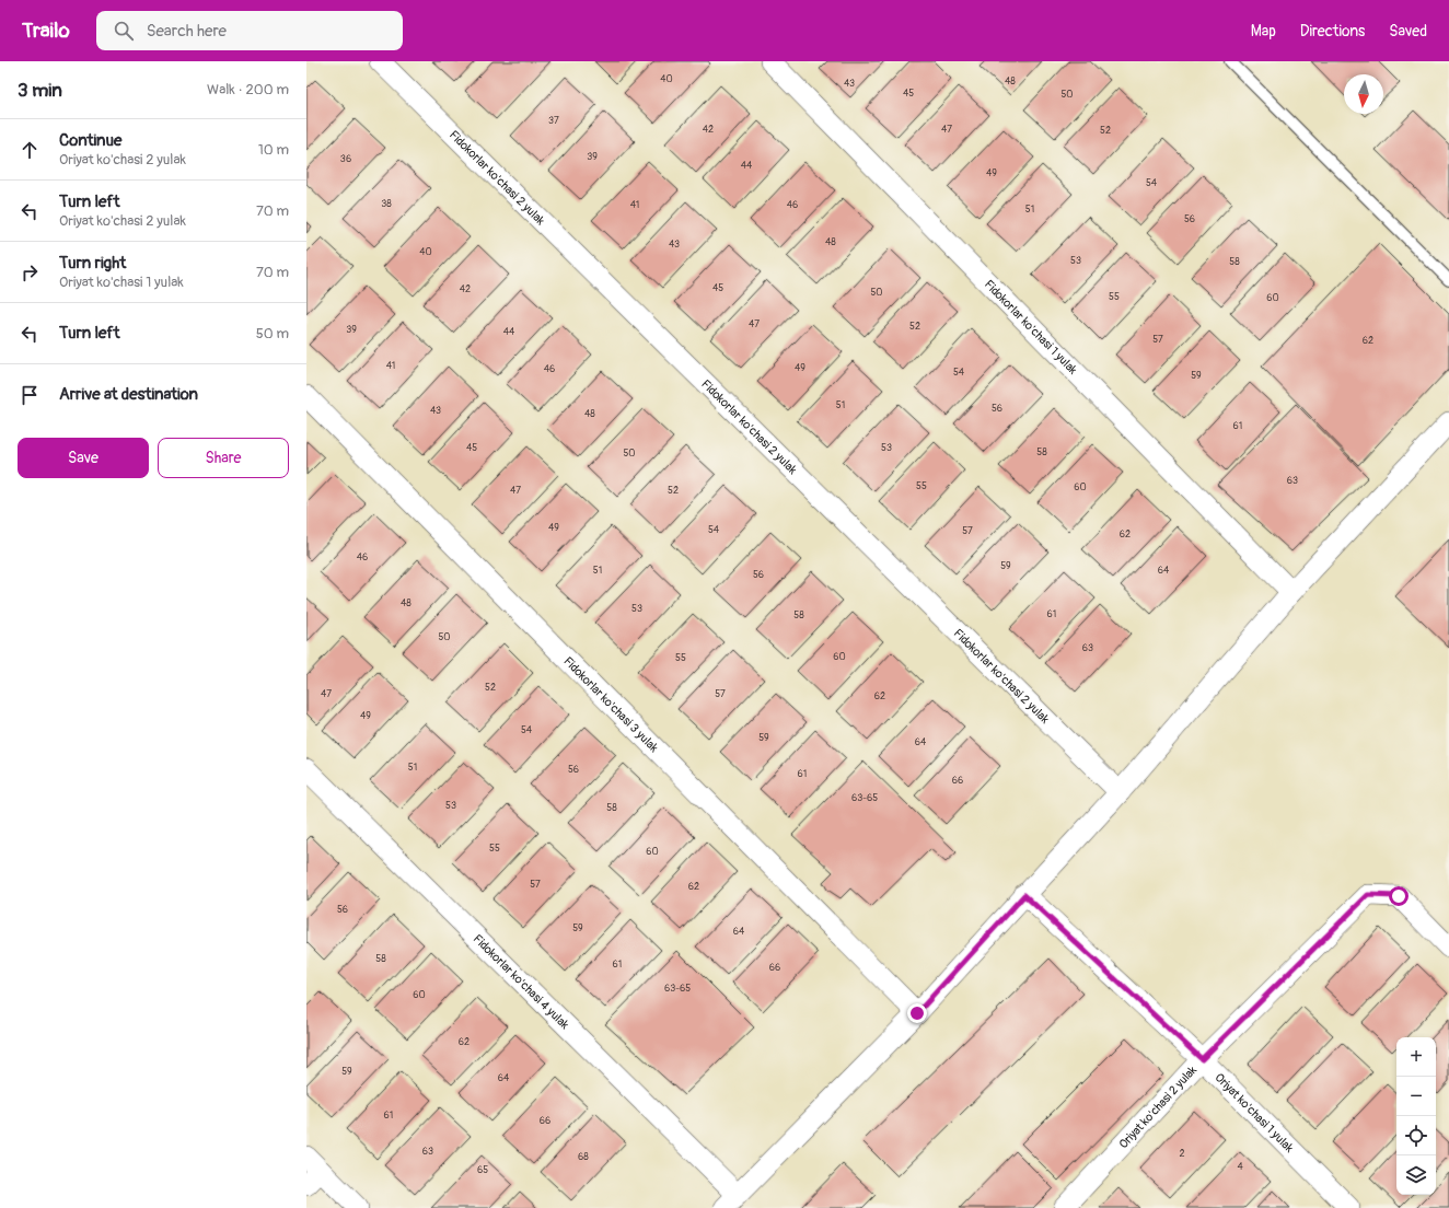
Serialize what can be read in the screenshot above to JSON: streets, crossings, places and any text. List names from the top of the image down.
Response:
{
  "streets": {
    "street": [
      "Fidokorlar ko'chasi 2 yulak",
      "Fidokorlar ko'chasi 1 yulak",
      "Fidokorlar ko'chasi 3 yulak",
      "Fidokorlar ko'chasi 4 yulak",
      "Oriyat ko'chasi 2 yulak",
      "Oriyat ko'chasi 1 yulak"
    ]
  },
  "crossings": [
    ["Oriyat ko'chasi 2 yulak", "Oriyat ko'chasi 1 yulak"]
  ],
  "house_numbers": [
    "40",
    "48",
    "43",
    "45",
    "50",
    "37",
    "42",
    "47",
    "52",
    "39",
    "36",
    "44",
    "49",
    "54",
    "38",
    "41",
    "46",
    "51",
    "56",
    "48",
    "43",
    "40",
    "53",
    "58",
    "45",
    "42",
    "50",
    "55",
    "60",
    "47",
    "52",
    "39",
    "44",
    "57",
    "62",
    "41",
    "49",
    "46",
    "54",
    "59",
    "51",
    "56",
    "43",
    "48",
    "61",
    "45",
    "53",
    "58",
    "50",
    "63",
    "55",
    "60",
    "47",
    "52",
    "49",
    "54",
    "57",
    "62",
    "46",
    "59",
    "51",
    "64",
    "56",
    "48",
    "53",
    "61",
    "58",
    "50",
    "63",
    "60",
    "55",
    "52",
    "47",
    "57",
    "62",
    "49",
    "54",
    "59",
    "64",
    "51",
    "56",
    "61",
    "66",
    "63-65",
    "53",
    "58",
    "55",
    "60",
    "57",
    "62",
    "56",
    "59",
    "64",
    "58",
    "61",
    "66",
    "63-65",
    "60",
    "62",
    "59",
    "64",
    "61",
    "66",
    "63",
    "2",
    "68",
    "4",
    "65"
  ],
  "north": "bottom",
  "page": {
    "header": "Trailo",
    "search": "Search here",
    "nav": ["Map", "Directions", "Saved"],
    "heading": ["3 min", "Walk · 200 m"],
    "list": [
      ["Continue", "Oriyat ko'chasi 2 yulak", "10 m"],
      ["Turn left", "Oriyat ko'chasi 2 yulak", "70 m"],
      ["Turn right", "Oriyat ko'chasi 1 yulak", "70 m"],
      ["Turn left", "50 m"],
      "Arrive at destination"
    ],
    "buttons": ["Save", "Share"],
    "map_buttons": ["+", "−"]
  }
}
